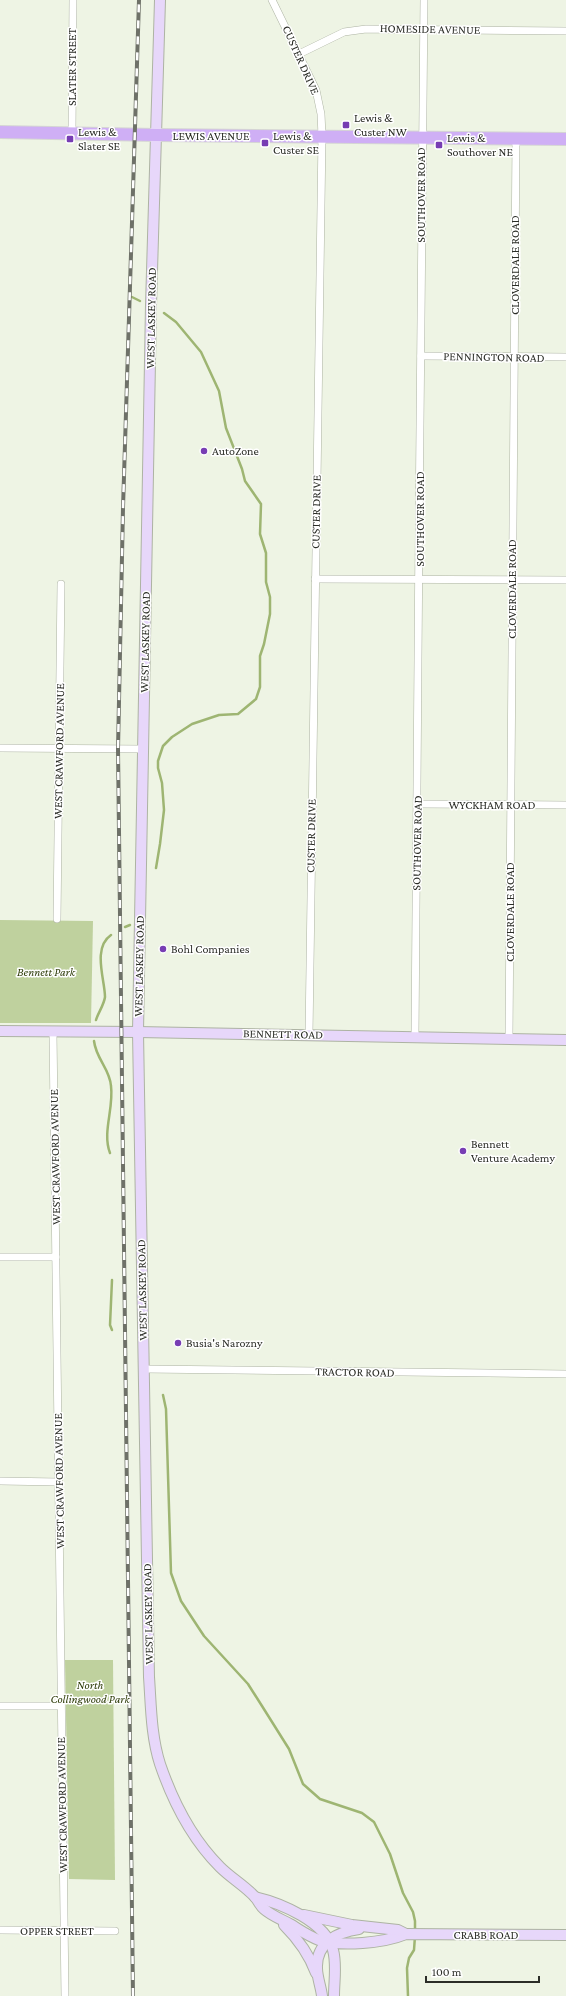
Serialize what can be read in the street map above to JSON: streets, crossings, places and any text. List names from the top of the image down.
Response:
{
  "streets": {
    "main road": [
      "LEWIS AVENUE",
      "WEST LASKEY ROAD",
      "BENNETT ROAD",
      "CRABB ROAD"
    ],
    "street": [
      "HOMESIDE AVENUE",
      "CUSTER DRIVE",
      "SLATER STREET",
      "SOUTHOVER ROAD",
      "CLOVERDALE ROAD",
      "PENNINGTON ROAD",
      "WEST CRAWFORD AVENUE",
      "WYCKHAM ROAD",
      "TRACTOR ROAD",
      "OPPER STREET"
    ]
  },
  "crossings": [
    ["HOMESIDE AVENUE", "CUSTER DRIVE"],
    ["HOMESIDE AVENUE", "SOUTHOVER ROAD"],
    ["CUSTER DRIVE", "LEWIS AVENUE"],
    ["CUSTER DRIVE", "BENNETT ROAD"],
    ["SLATER STREET", "LEWIS AVENUE"],
    ["LEWIS AVENUE", "SOUTHOVER ROAD"],
    ["LEWIS AVENUE", "CLOVERDALE ROAD"],
    ["LEWIS AVENUE", "WEST LASKEY ROAD"],
    ["SOUTHOVER ROAD", "PENNINGTON ROAD"],
    ["SOUTHOVER ROAD", "WYCKHAM ROAD"],
    ["SOUTHOVER ROAD", "BENNETT ROAD"],
    ["CLOVERDALE ROAD", "PENNINGTON ROAD"],
    ["CLOVERDALE ROAD", "WYCKHAM ROAD"],
    ["CLOVERDALE ROAD", "BENNETT ROAD"],
    ["WEST LASKEY ROAD", "BENNETT ROAD"],
    ["WEST LASKEY ROAD", "TRACTOR ROAD"],
    ["WEST LASKEY ROAD", "CRABB ROAD"],
    ["WEST CRAWFORD AVENUE", "BENNETT ROAD"],
    ["WEST CRAWFORD AVENUE", "OPPER STREET"]
  ],
  "parks": ["Bennett Park", "North Collingwood Park"],
  "places": {
    "transit": [
      "Lewis & Custer NW",
      "Lewis & Slater SE",
      "Lewis & Custer SE",
      "Lewis & Southover NE"
    ],
    "other": [
      "AutoZone",
      "Bohl Companies",
      "Bennett Venture Academy",
      "Busia's Narozny"
    ]
  },
  "scale_bar": "100 m"
}
